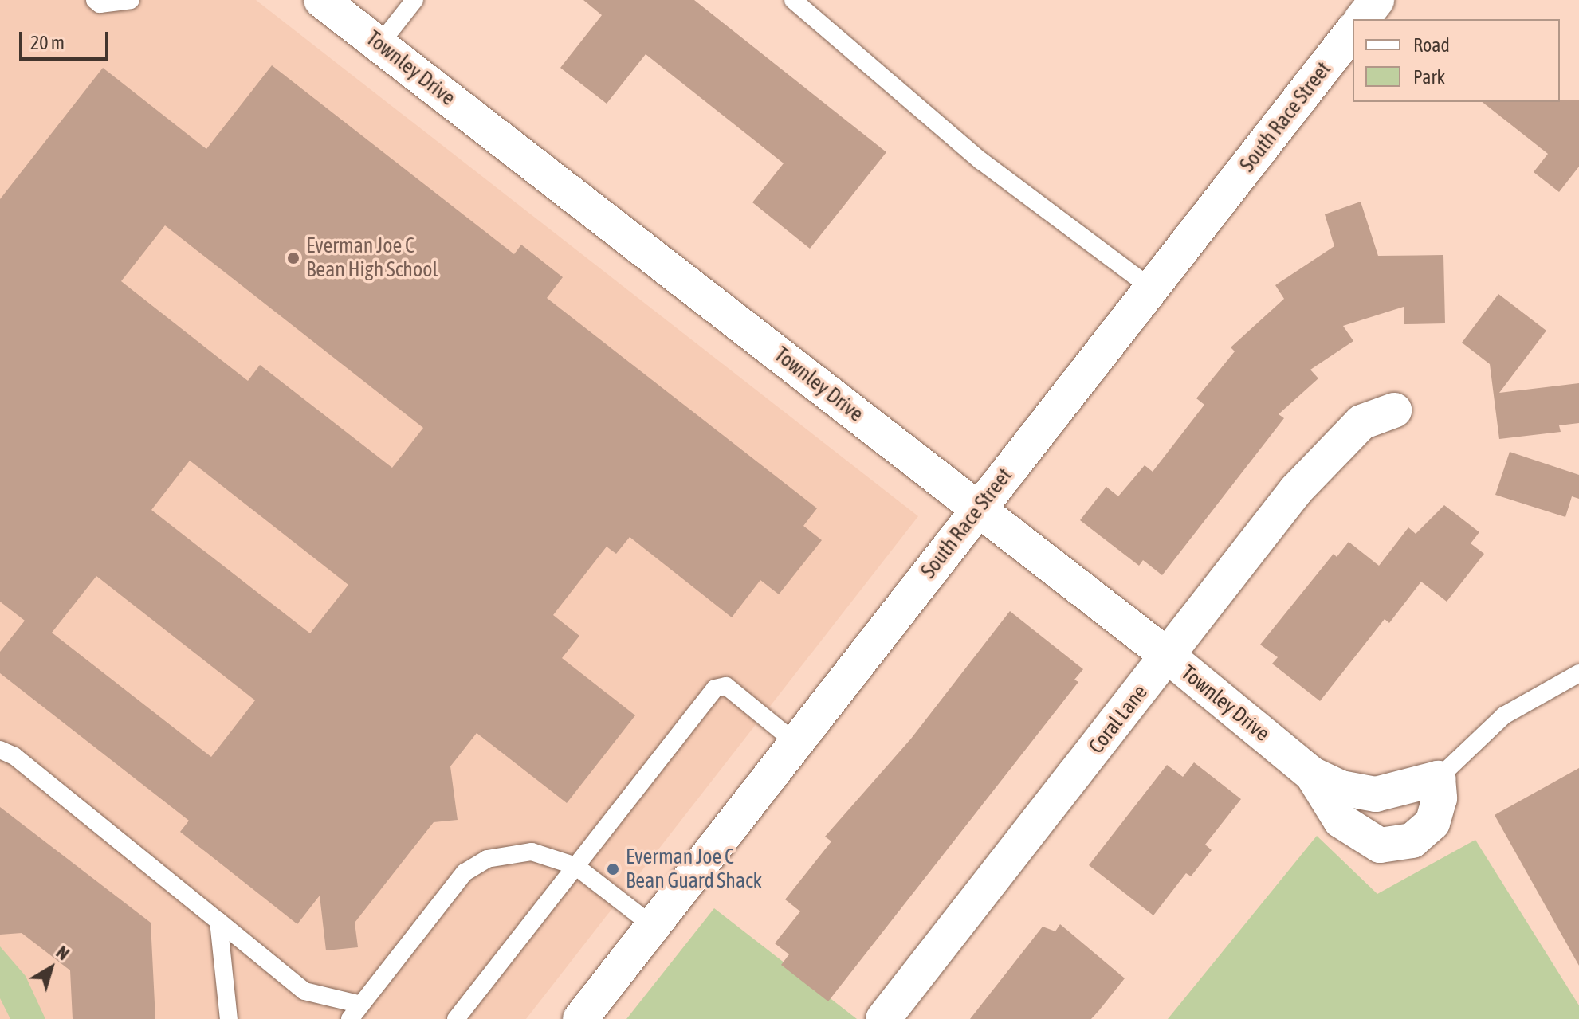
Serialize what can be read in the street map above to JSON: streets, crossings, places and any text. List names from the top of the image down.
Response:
{
  "streets": {
    "street": ["Townley Drive", "South Race Street", "Coral Lane"]
  },
  "crossings": [
    ["Townley Drive", "South Race Street"],
    ["Townley Drive", "Coral Lane"]
  ],
  "places": ["Everman Joe C Bean High School", "Everman Joe C Bean Guard Shack"],
  "legend": ["Road", "Park"],
  "scale_bar": "20 m",
  "north": "top right"
}
